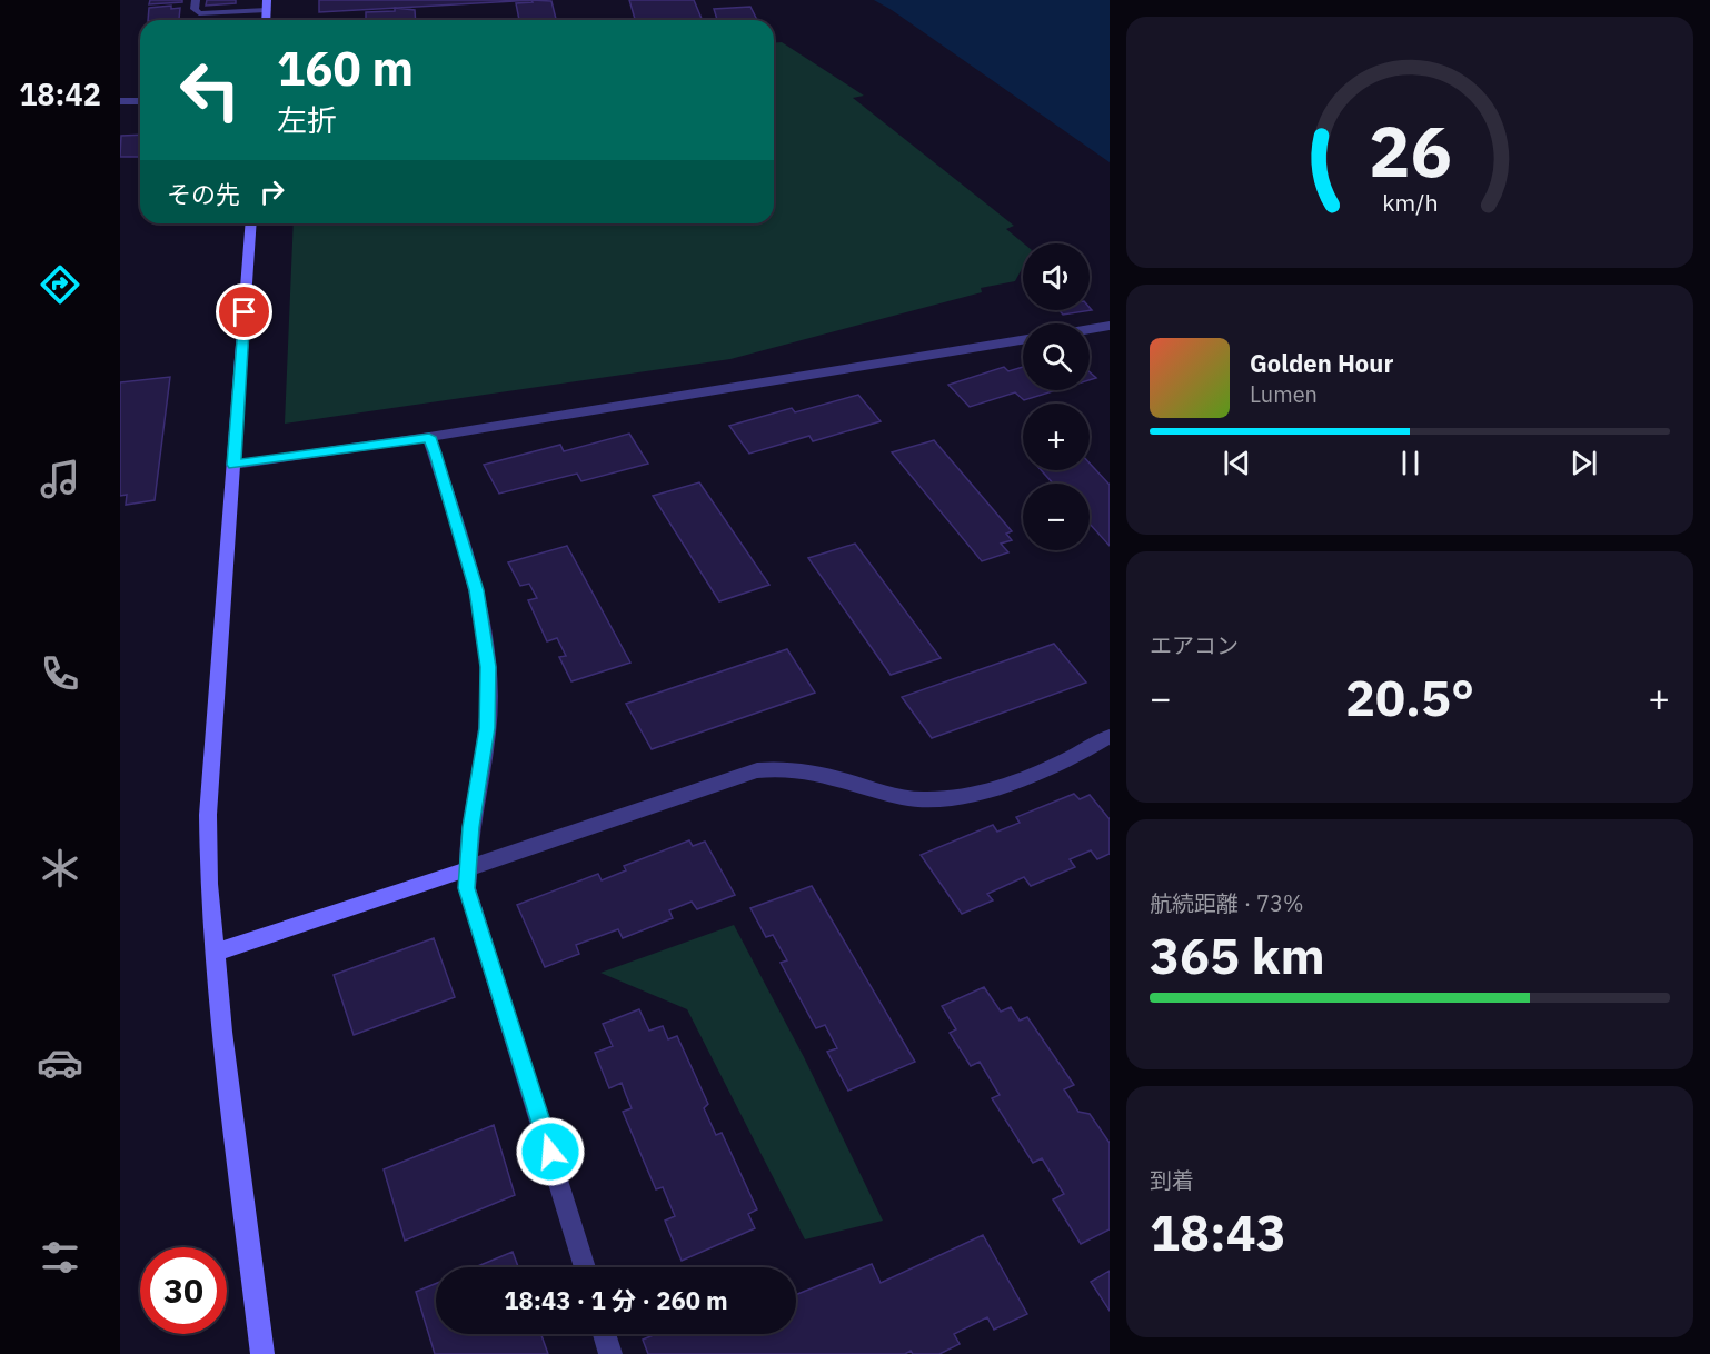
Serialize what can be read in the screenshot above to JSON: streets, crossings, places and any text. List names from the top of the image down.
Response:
{
  "page": {
    "tabs": "18:42",
    "turn": ["160 m", "左折"],
    "then": "その先",
    "map_buttons": ["+", "−"],
    "song": ["Golden Hour", "Lumen"],
    "tile": [
      "エアコン",
      ["航続距離 · 73%", "365 km"],
      ["到着", "18:43"]
    ],
    "heat": ["−", "20.5°", "+"],
    "limit": "30",
    "trip": "18:43 · 1 分 · 260 m",
    "gauge": ["26", "km/h"]
  }
}
